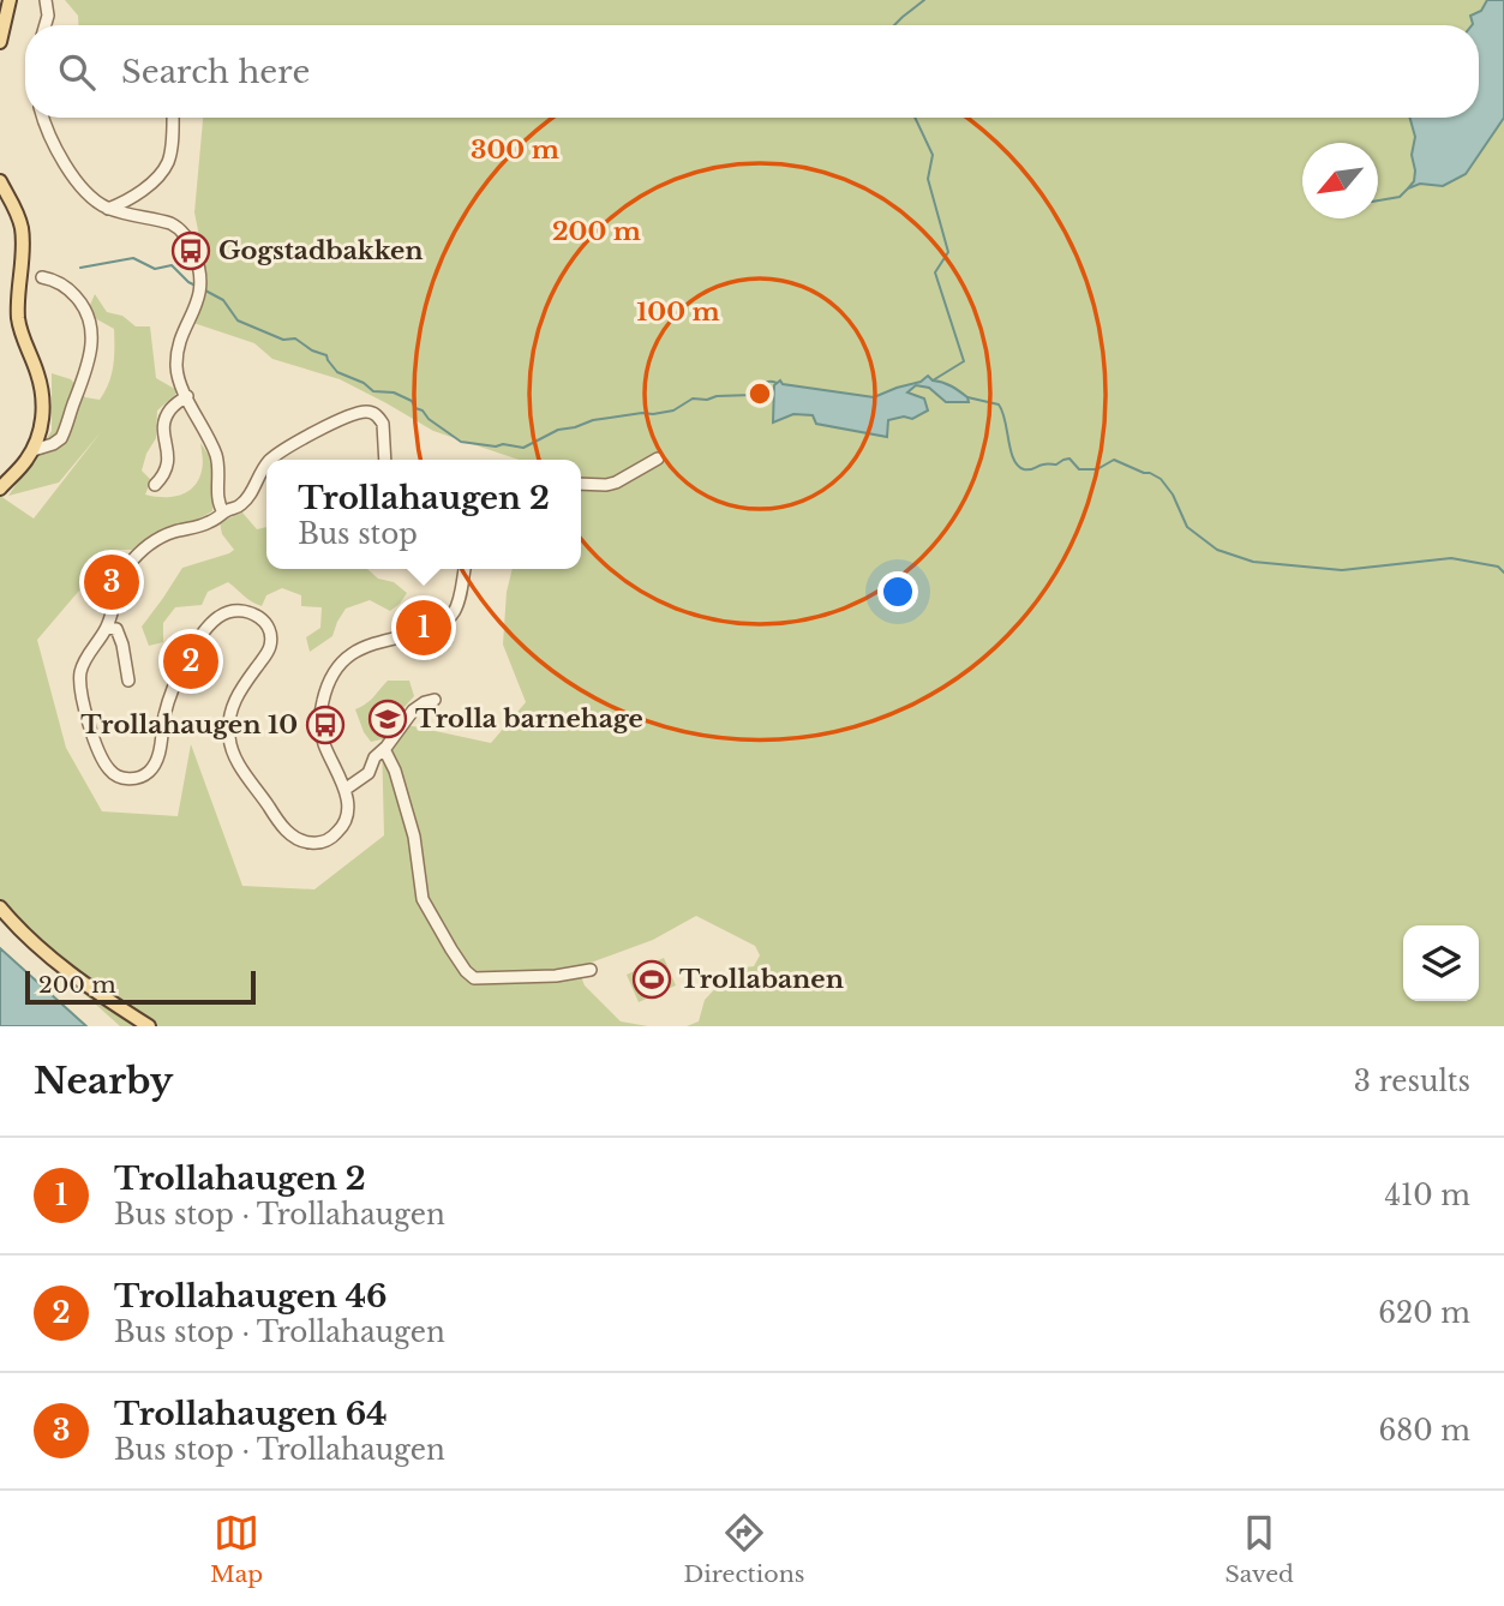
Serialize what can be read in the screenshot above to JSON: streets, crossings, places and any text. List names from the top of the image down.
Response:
{
  "places": {
    "bus stop": ["Gogstadbakken", "Trollahaugen 10"],
    "school or university": ["Trolla barnehage"],
    "sports": ["Trollabanen"]
  },
  "scale_bar": "200 m",
  "north": "bottom left",
  "page": {
    "search": "Search here",
    "popup": ["Trollahaugen 2", "Bus stop"],
    "pins": ["3", "1", "2"],
    "scale": "200 m",
    "heading": ["Nearby", "3 results"],
    "list": [
      {
        "mark": "1",
        "name": "Trollahaugen 2",
        "note": "Bus stop · Trollahaugen",
        "value": "410 m"
      },
      {
        "mark": "2",
        "name": "Trollahaugen 46",
        "note": "Bus stop · Trollahaugen",
        "value": "620 m"
      },
      {
        "mark": "3",
        "name": "Trollahaugen 64",
        "note": "Bus stop · Trollahaugen",
        "value": "680 m"
      }
    ],
    "nav": ["Map", "Directions", "Saved"]
  },
  "rings": ["300 m", "200 m", "100 m"]
}
